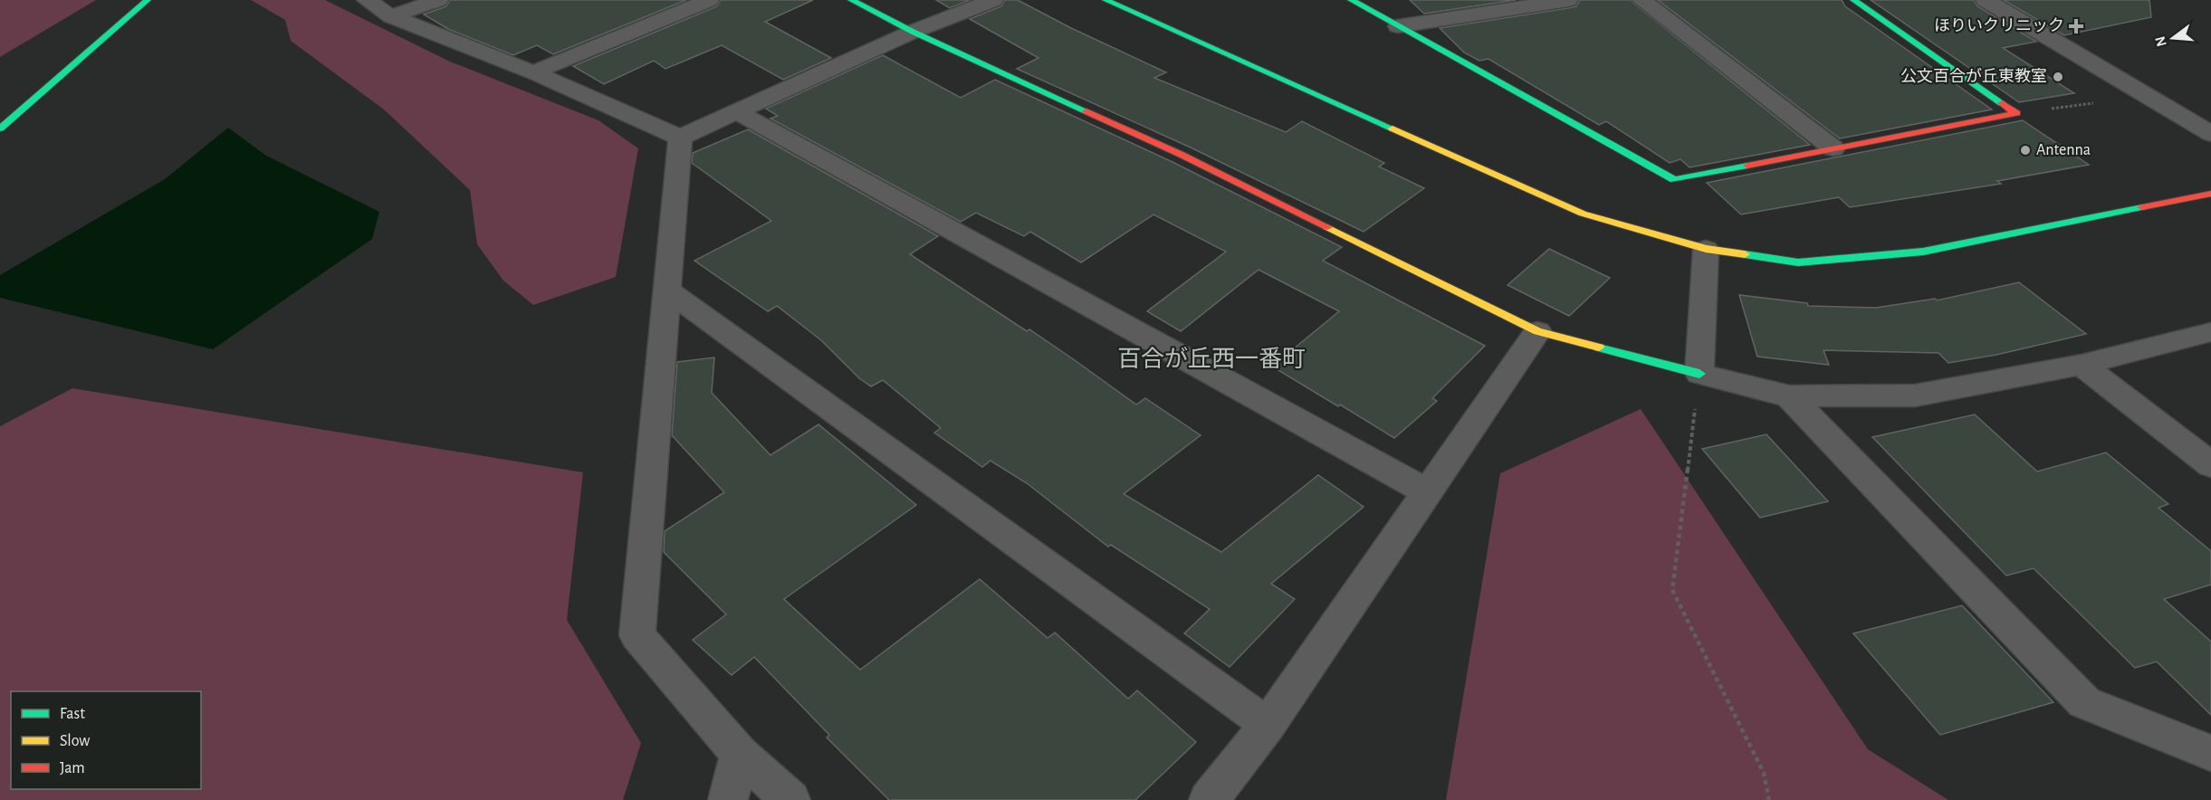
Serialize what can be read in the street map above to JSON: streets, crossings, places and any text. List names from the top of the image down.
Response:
{
  "districts": ["百合が丘西一番町"],
  "places": {
    "health": ["ほりいクリニック"],
    "other": ["公文百合が丘東教室", "Antenna"]
  },
  "legend": ["Fast", "Slow", "Jam"],
  "north": "left"
}
